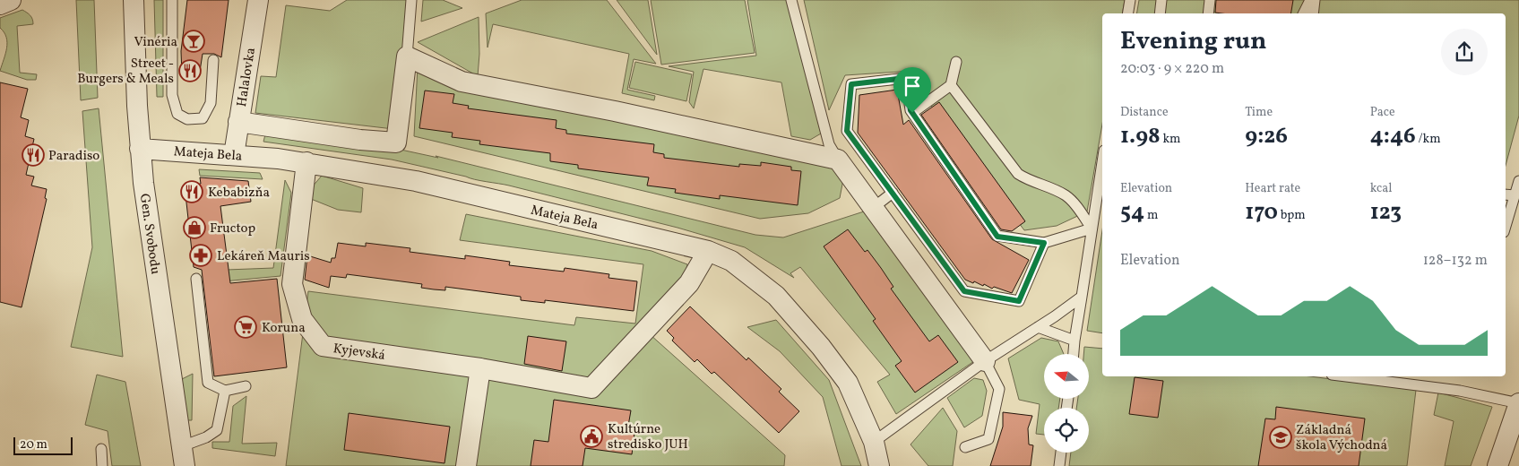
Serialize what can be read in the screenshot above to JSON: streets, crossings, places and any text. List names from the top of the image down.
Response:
{
  "streets": {
    "street": [
      "Halalovka",
      "Mateja Bela",
      "Gen. Svobodu",
      "Kyjevská"
    ]
  },
  "crossings": [
    ["Halalovka", "Mateja Bela"],
    ["Mateja Bela", "Gen. Svobodu"],
    ["Mateja Bela", "Kyjevská"]
  ],
  "places": {
    "bar": ["Vinéria"],
    "restaurant": ["Street - Burgers & Meals", "Paradiso", "Kebabizňa"],
    "shop": ["Fructop"],
    "pharmacy": ["Lekáreň Mauris"],
    "supermarket": ["Koruna"],
    "public building": ["Kultúrne stredisko JUH"],
    "school or university": ["Základná škola Východná"]
  },
  "scale_bar": "20 m",
  "north": "left",
  "page": {
    "heading": ["Evening run", "20:03 · 9 × 220 m"],
    "stats": [
      ["Distance", "1.98 km"],
      ["Time", "9:26"],
      ["Pace", "4:46 /km"],
      ["Elevation", "54 m"],
      ["Heart rate", "170 bpm"],
      ["kcal", "123"]
    ],
    "chart": ["Elevation", "128–132 m"],
    "scale": "20 m"
  }
}
